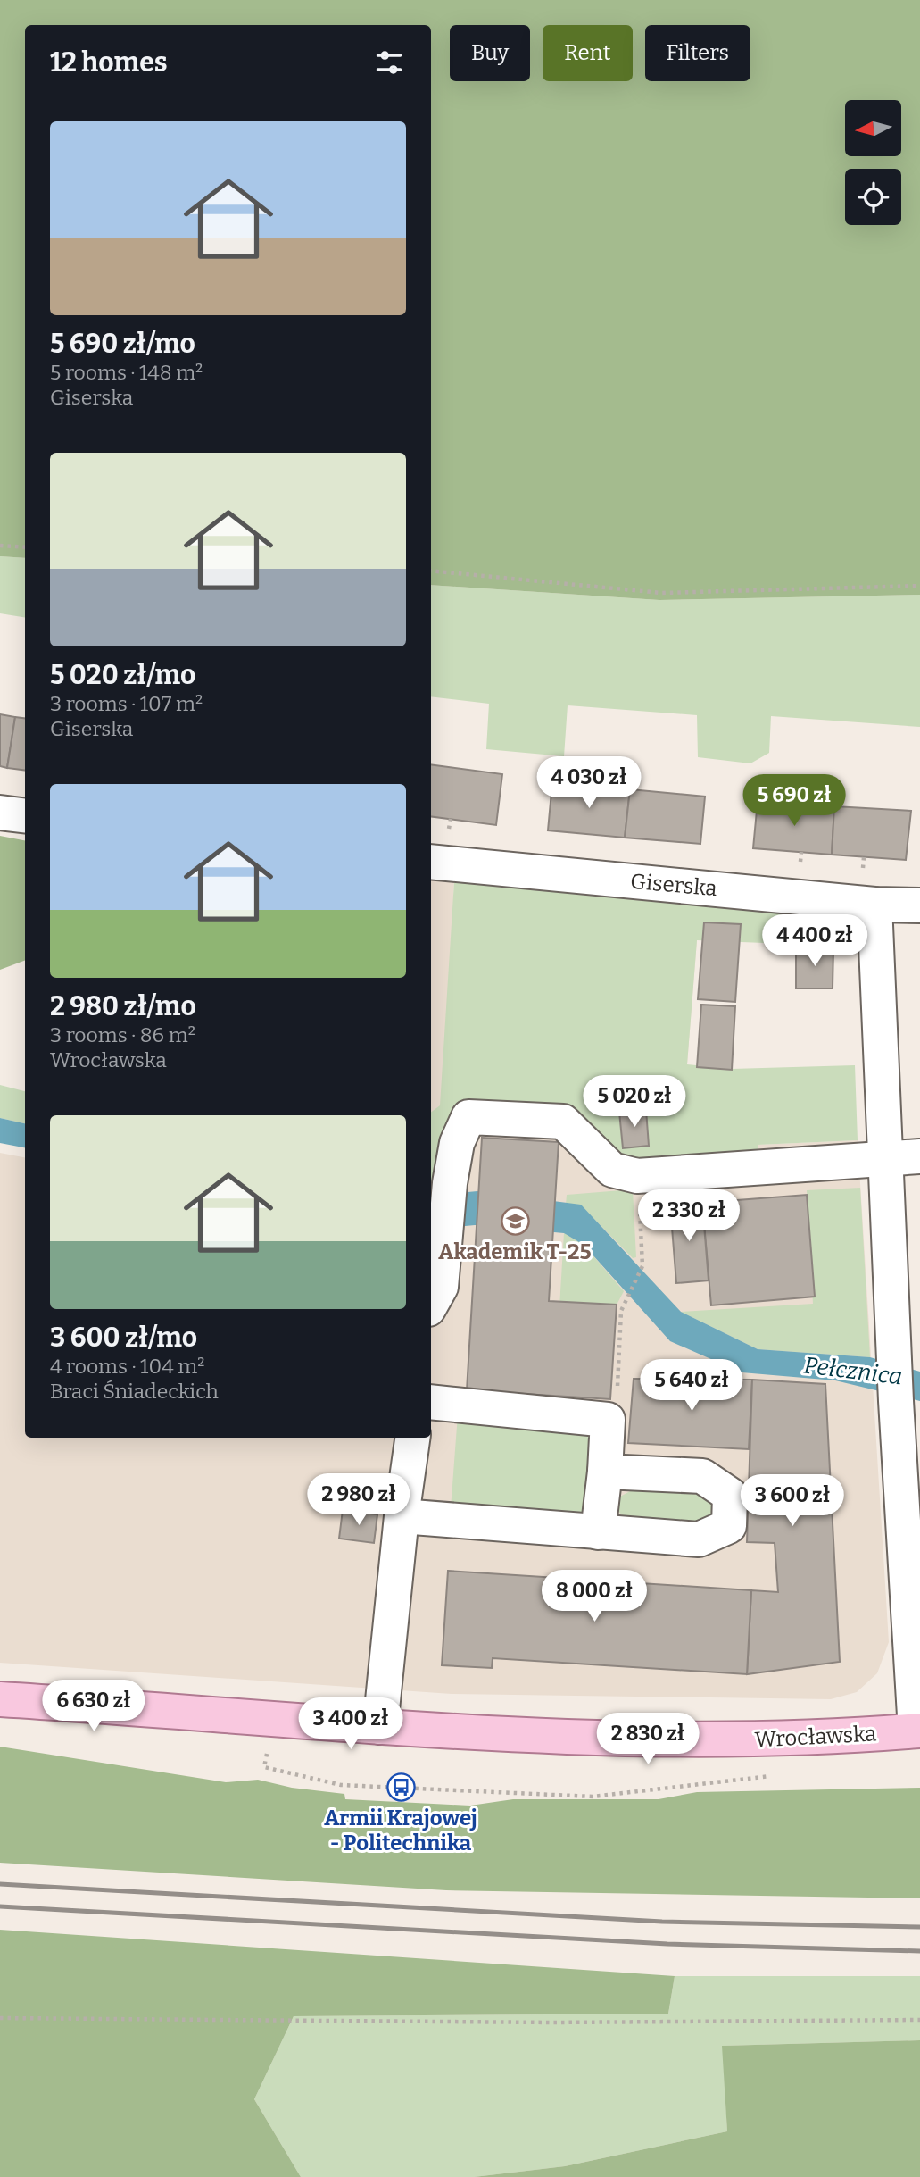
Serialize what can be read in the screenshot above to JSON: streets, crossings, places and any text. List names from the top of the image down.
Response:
{
  "streets": {
    "main road": ["Wrocławska"],
    "street": ["Giserska"]
  },
  "water": ["Pełcznica"],
  "places": {
    "school or university": ["Akademik T-25"],
    "bus stop": ["Armii Krajowej - Politechnika"]
  },
  "north": "left",
  "page": {
    "chip": ["Buy", "Rent", "Filters"],
    "heading": "12 homes",
    "list": [
      {
        "name": "5 690 zł/mo",
        "note": "5 rooms · 148 m² · Giserska"
      },
      {
        "name": "5 020 zł/mo",
        "note": "3 rooms · 107 m² · Giserska"
      },
      {
        "name": "2 980 zł/mo",
        "note": "3 rooms · 86 m² · Wrocławska"
      },
      {
        "name": "3 600 zł/mo",
        "note": "4 rooms · 104 m² · Braci Śniadeckich"
      }
    ],
    "price": [
      "4 030 zł",
      "5 690 zł",
      "4 400 zł",
      "5 020 zł",
      "2 330 zł",
      "5 640 zł",
      "2 980 zł",
      "3 600 zł",
      "8 000 zł",
      "6 630 zł",
      "3 400 zł",
      "2 830 zł"
    ]
  }
}
